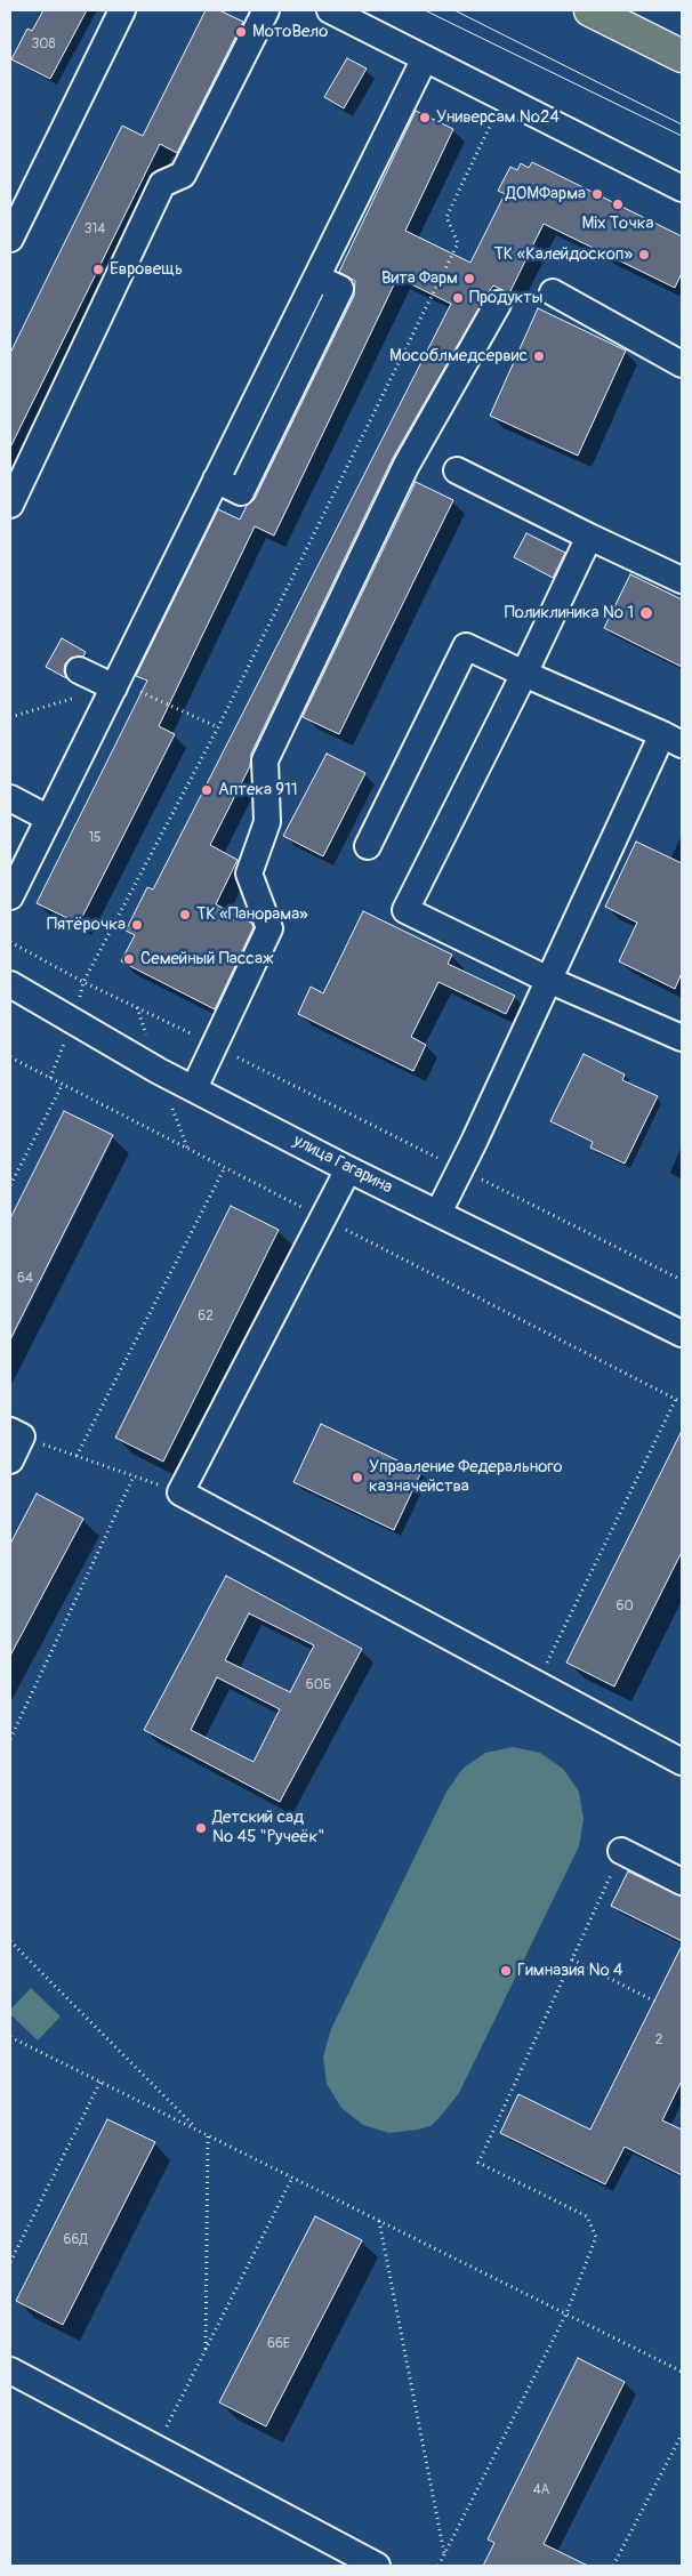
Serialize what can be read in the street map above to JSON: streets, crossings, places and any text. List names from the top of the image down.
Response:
{
  "streets": {
    "street": ["улица Гагарина"]
  },
  "places": [
    "МотоВело",
    "Универсам №24",
    "ДОМФарма",
    "Mix Точка",
    "ТК «Калейдоскоп»",
    "Евровещь",
    "Вита Фарм",
    "Продукты",
    "Мособлмедсервис",
    "Поликлиника № 1",
    "Аптека 911",
    "ТК «Панорама»",
    "Пятёрочка",
    "Семейный Пассаж",
    "Управление Федерального казначейства",
    "Детский сад № 45 \"Ручеёк\"",
    "Гимназия № 4"
  ],
  "house_numbers": [
    "308",
    "314",
    "15",
    "64",
    "62",
    "60",
    "60Б",
    "2",
    "66Д",
    "66Е",
    "4А"
  ]
}
